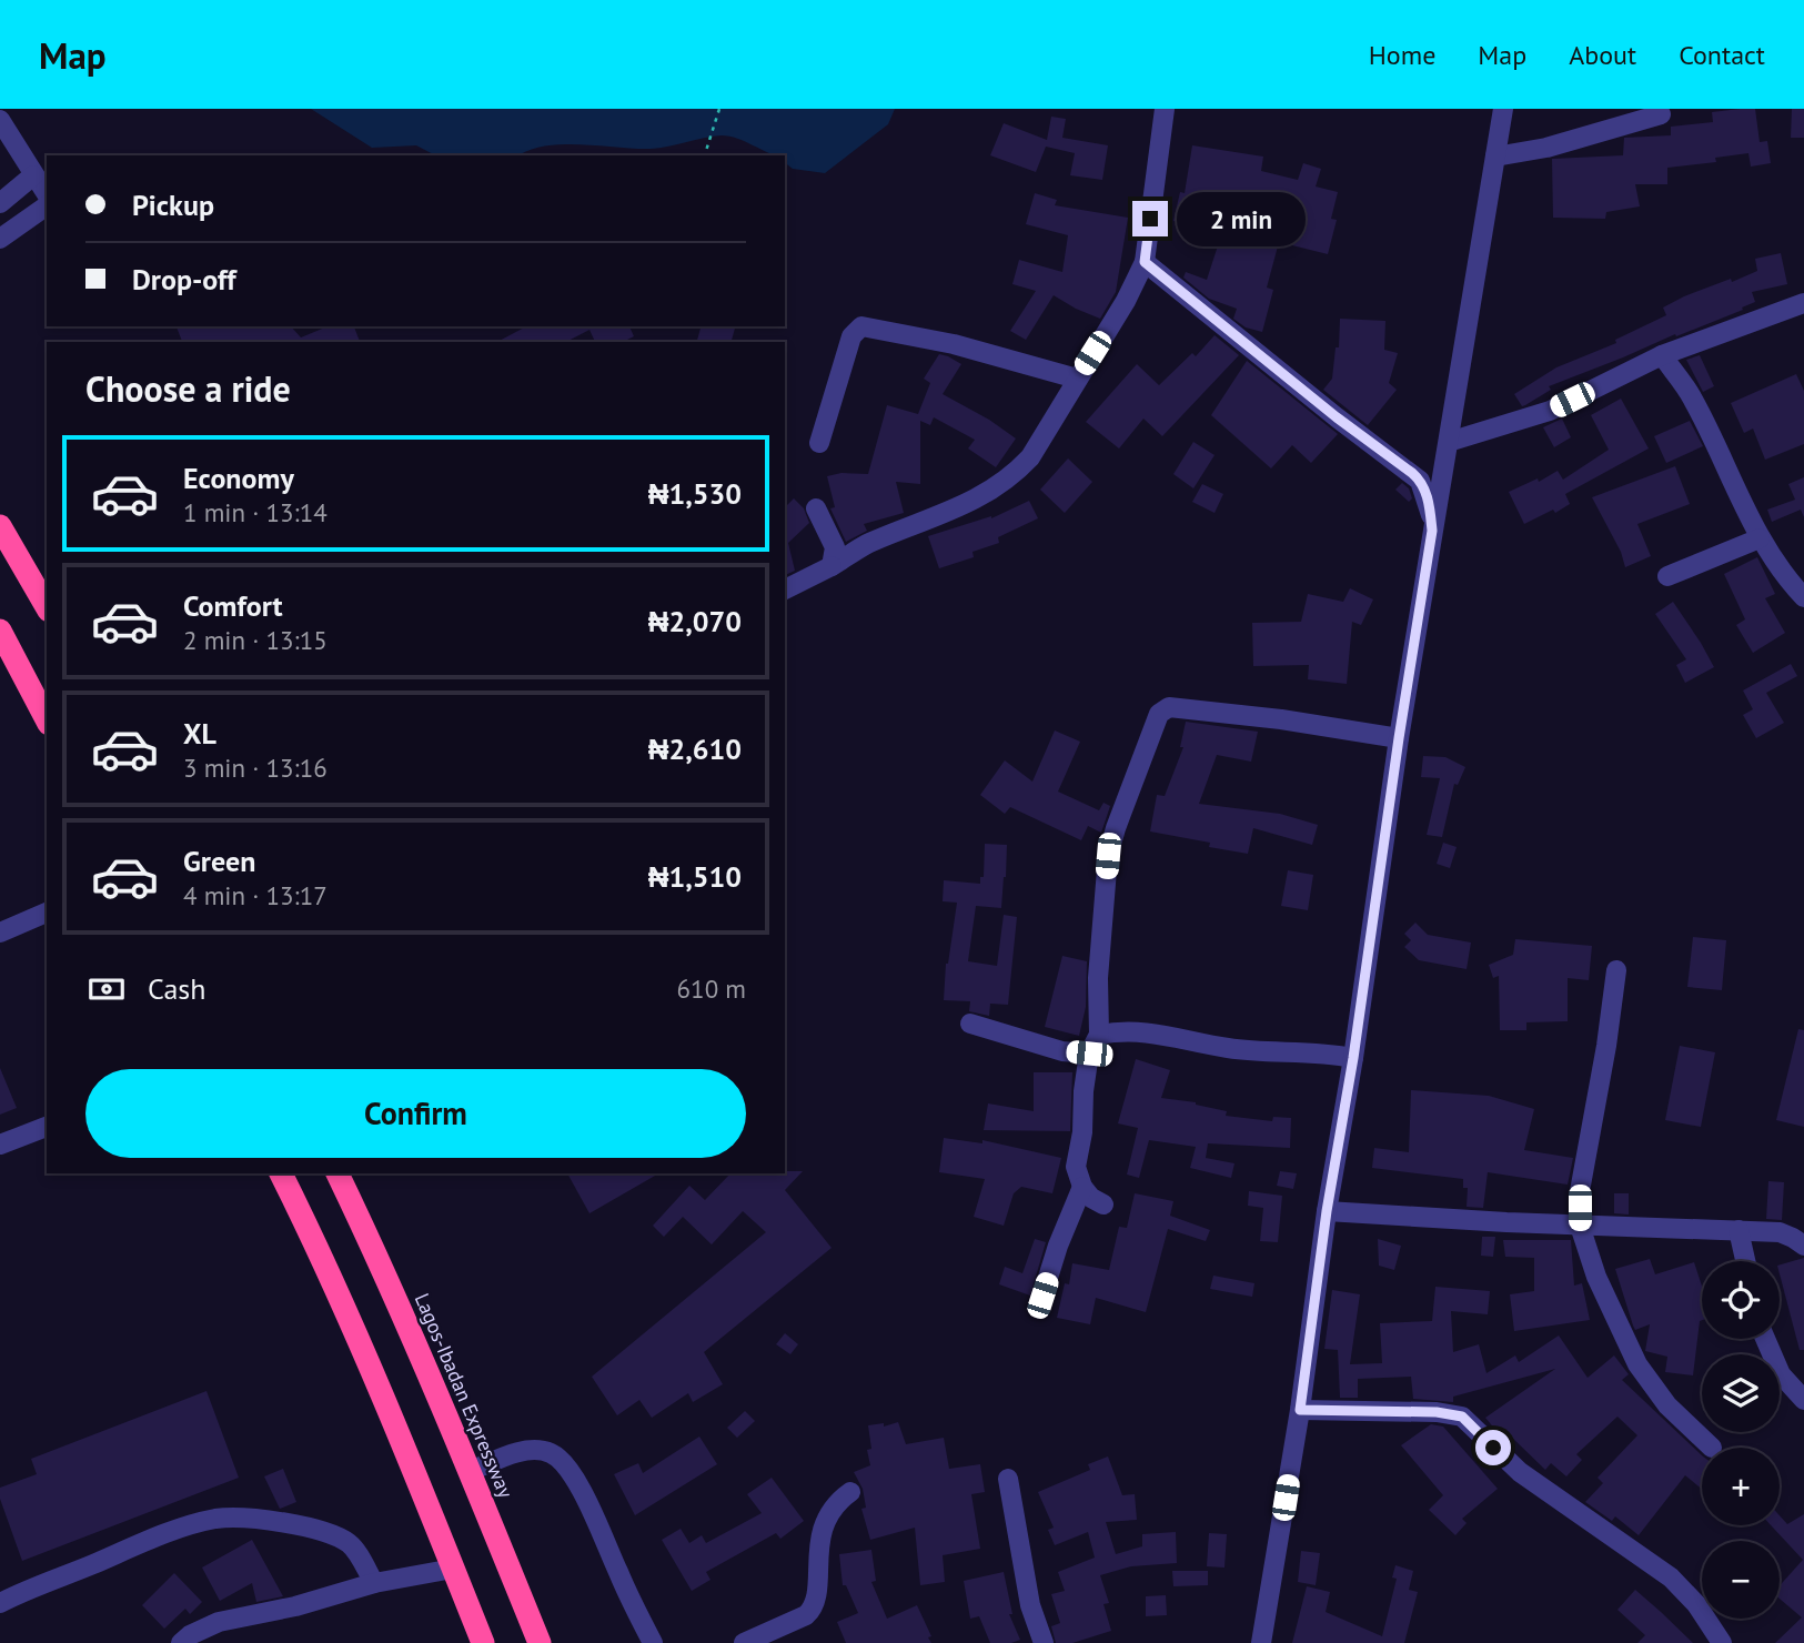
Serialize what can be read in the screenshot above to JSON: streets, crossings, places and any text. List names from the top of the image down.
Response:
{
  "streets": {
    "highway": ["Lagos-Ibadan Expressway"]
  },
  "page": {
    "header": "Map",
    "nav": [
      "Home",
      "Map",
      "About",
      "Contact"
    ],
    "banner": ["Pickup", "Drop-off"],
    "bubble": "2 min",
    "heading": "Choose a ride",
    "list": [
      {
        "name": "Economy",
        "note": "1 min · 13:14",
        "value": "₦1,530"
      },
      {
        "name": "Comfort",
        "note": "2 min · 13:15",
        "value": "₦2,070"
      },
      {
        "name": "XL",
        "note": "3 min · 13:16",
        "value": "₦2,610"
      },
      {
        "name": "Green",
        "note": "4 min · 13:17",
        "value": "₦1,510"
      }
    ],
    "pay": ["Cash", "610 m"],
    "buttons": "Confirm",
    "map_buttons": ["+", "−"]
  }
}
